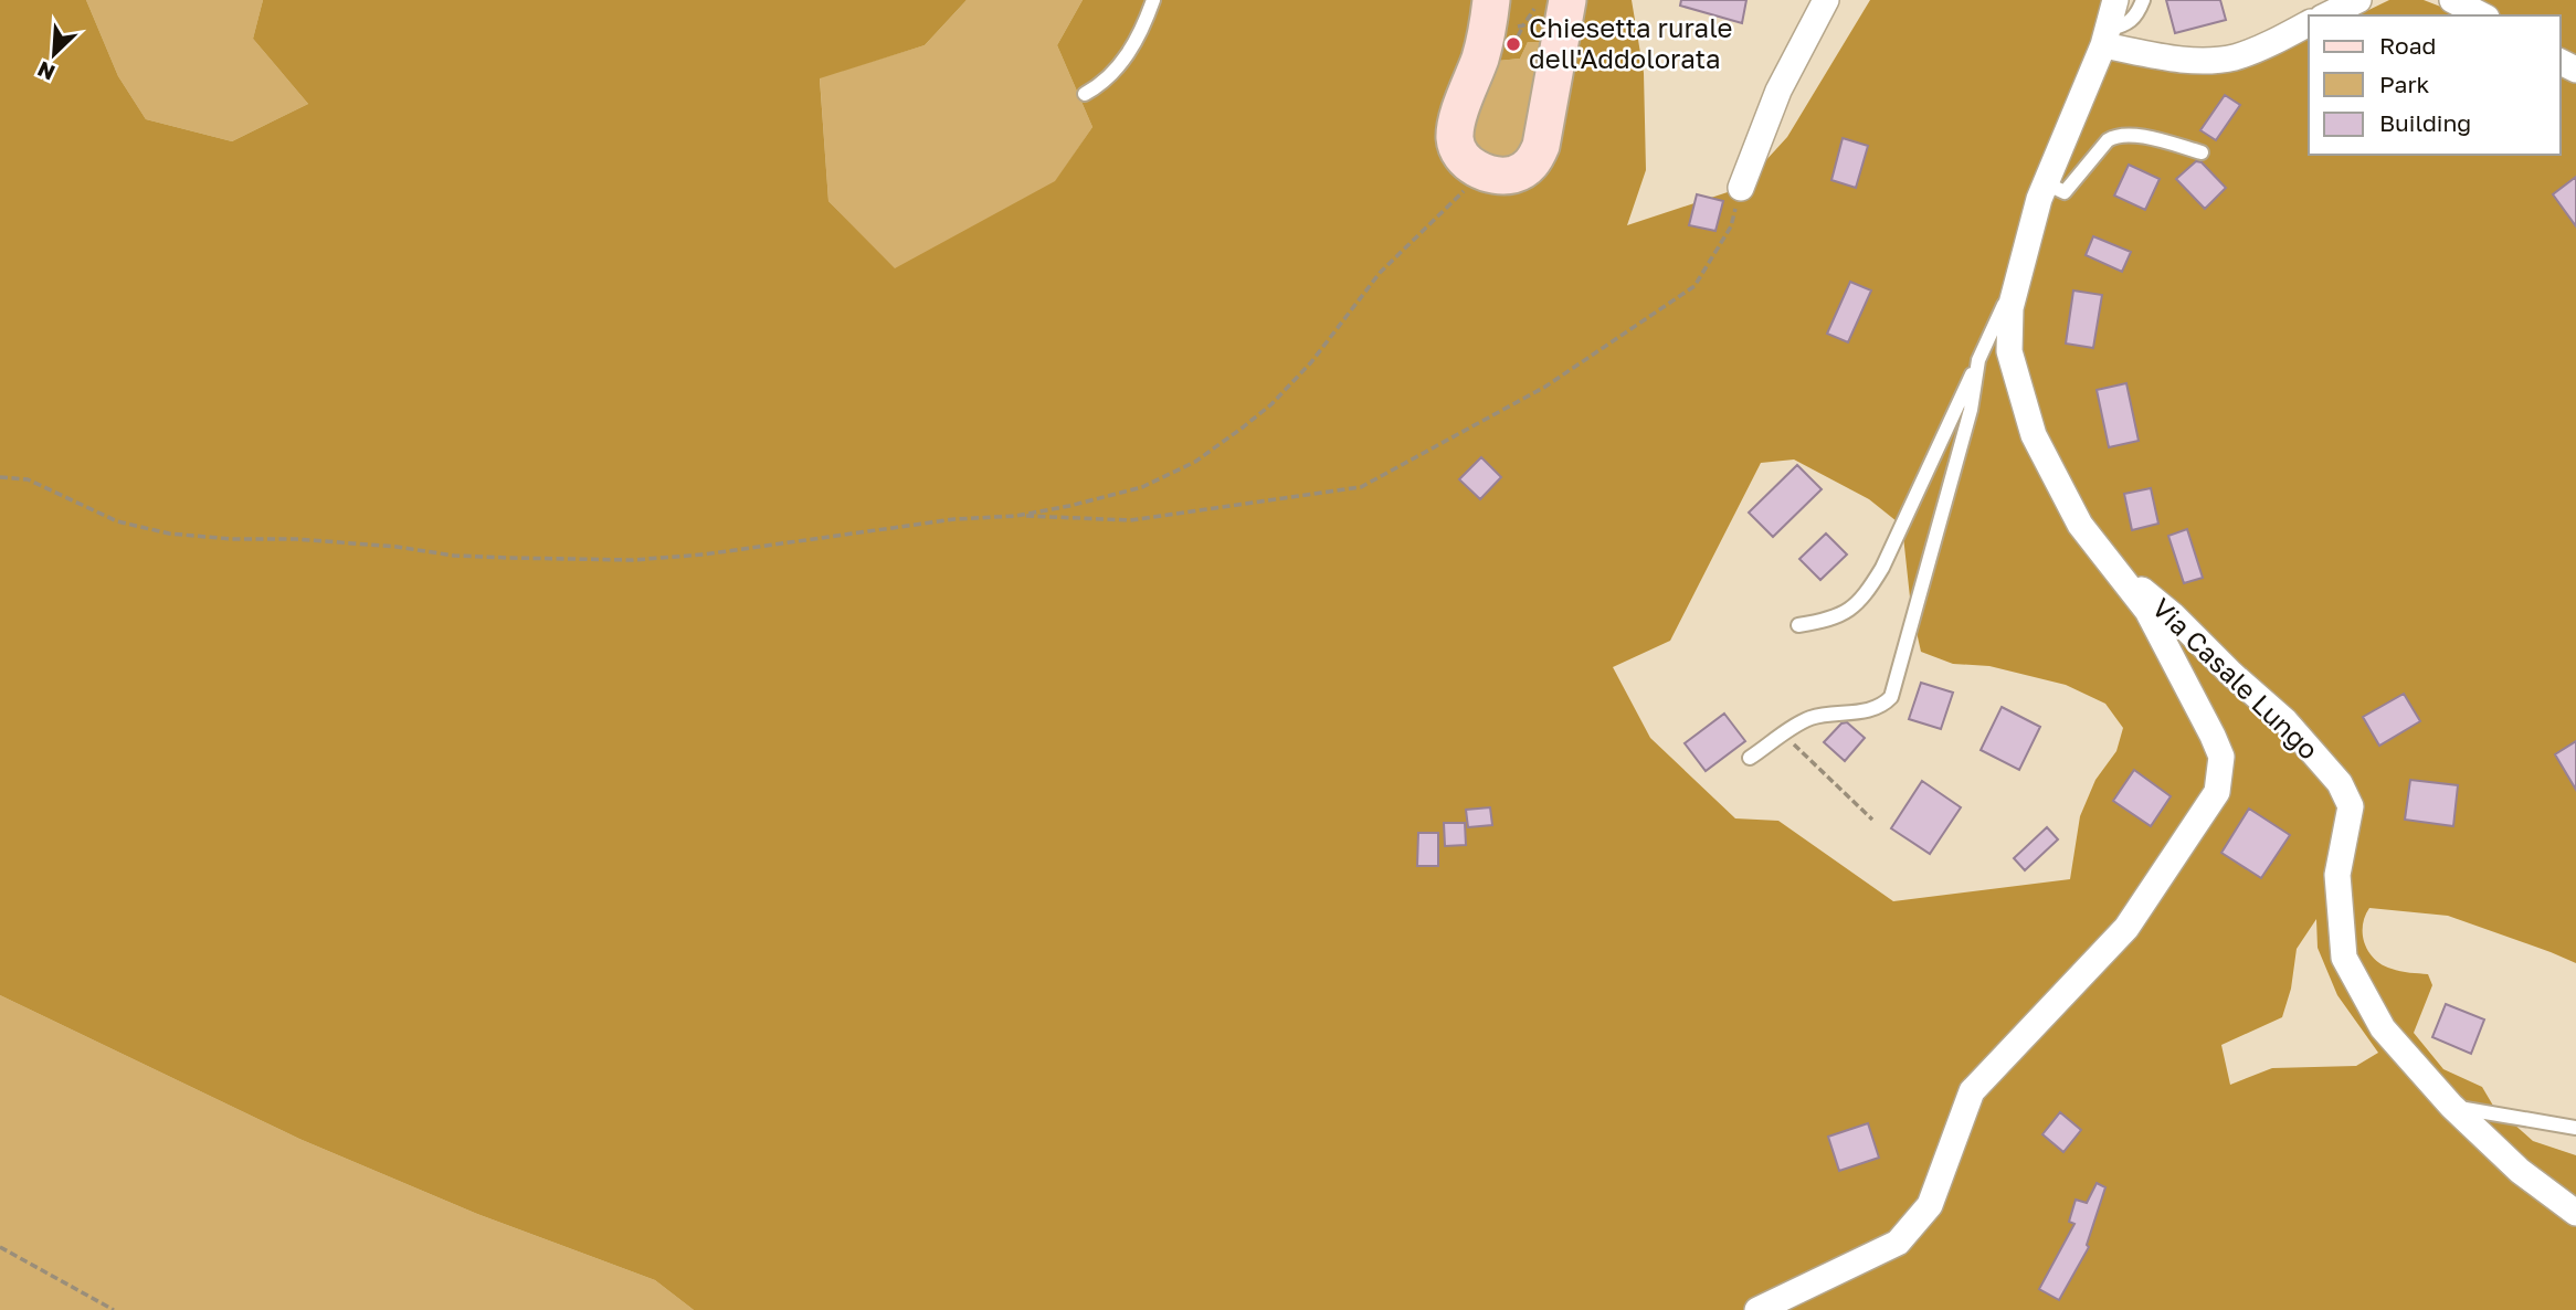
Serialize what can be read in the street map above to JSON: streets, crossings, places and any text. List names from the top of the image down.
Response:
{
  "streets": {
    "street": ["Via Casale Lungo"]
  },
  "places": ["Chiesetta rurale dell'Addolorata"],
  "legend": ["Road", "Park", "Building"],
  "north": "bottom left"
}
